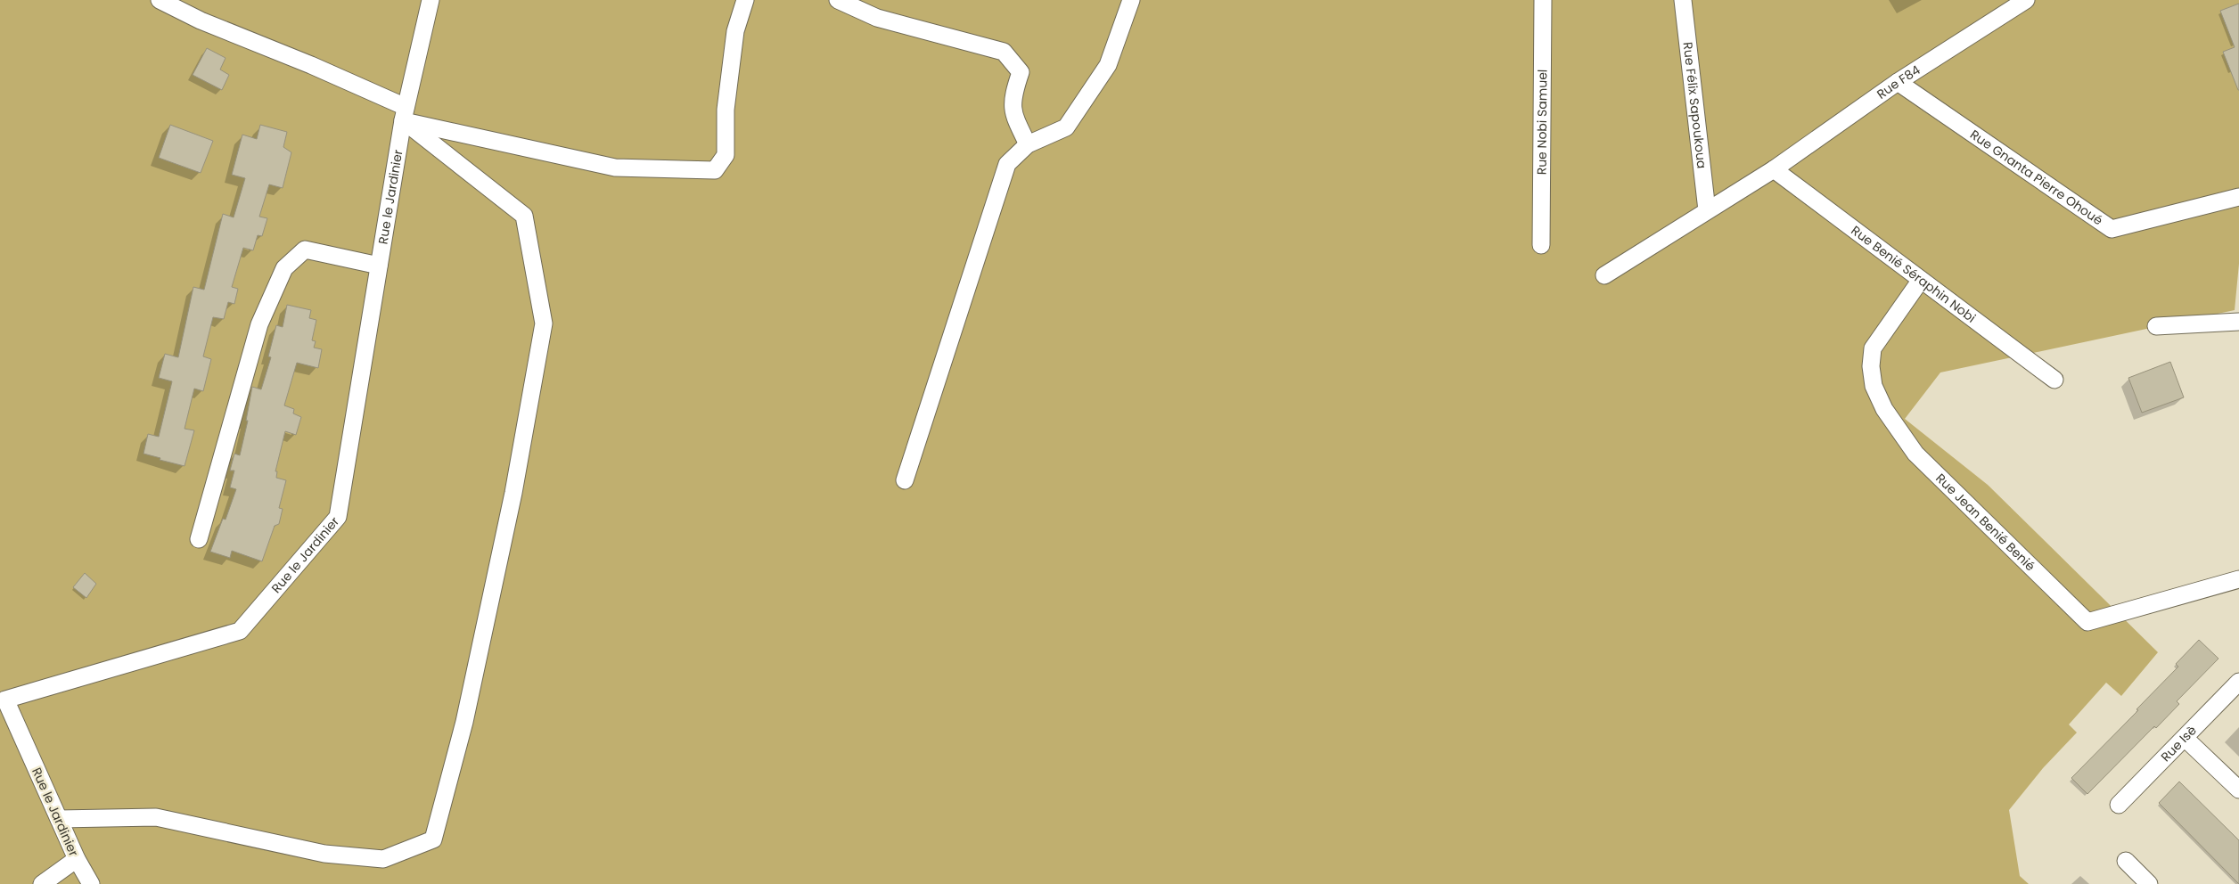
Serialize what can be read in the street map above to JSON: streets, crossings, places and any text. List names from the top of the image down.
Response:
{
  "streets": {
    "street": [
      "Rue F84",
      "Rue Félix Sapoukoua",
      "Rue Nobi Samuel",
      "Rue Gnanta Pierre Ohoué",
      "Rue le Jardinier",
      "Rue Benié Séraphin Nobi",
      "Rue Jean Benié Benié",
      "Rue Isè"
    ]
  },
  "crossings": [
    ["Rue F84", "Rue Félix Sapoukoua"],
    ["Rue F84", "Rue Gnanta Pierre Ohoué"],
    ["Rue F84", "Rue Benié Séraphin Nobi"],
    ["Rue Benié Séraphin Nobi", "Rue Jean Benié Benié"]
  ]
}
